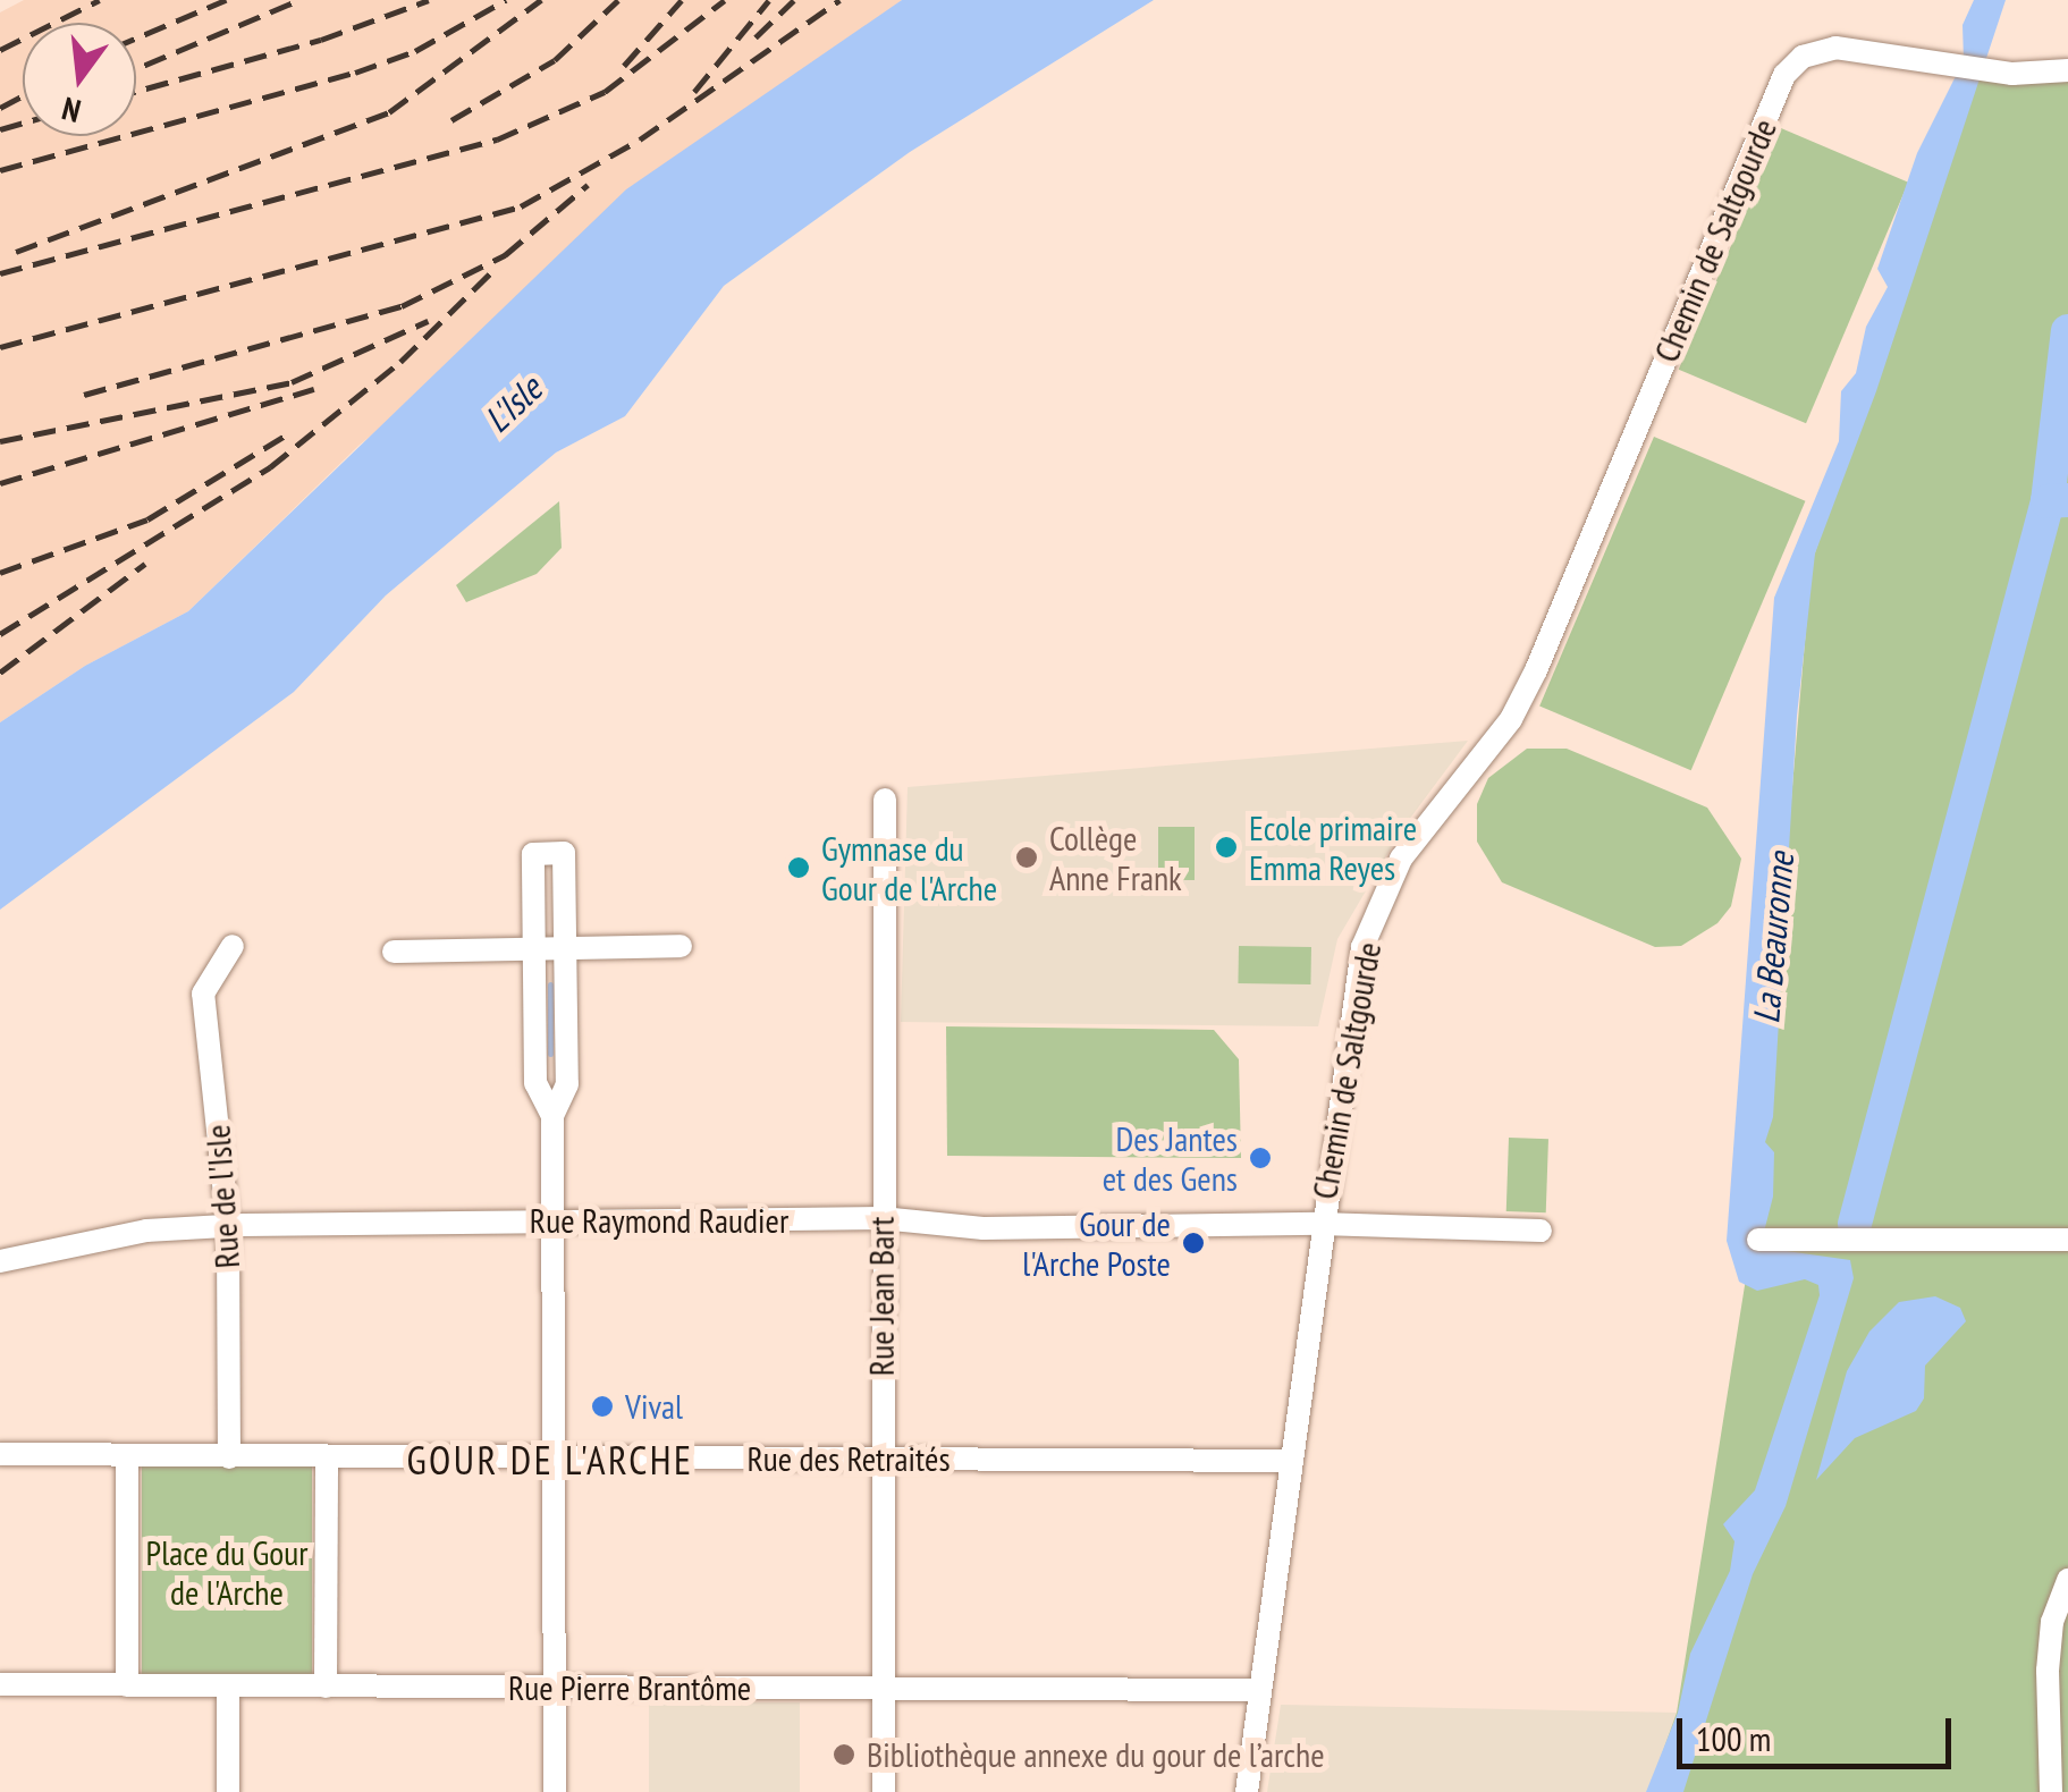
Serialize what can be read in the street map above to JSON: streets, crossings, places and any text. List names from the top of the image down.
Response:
{
  "streets": {
    "street": [
      "Chemin de Saltgourde",
      "Rue de l'Isle",
      "Rue Raymond Raudier",
      "Rue Jean Bart",
      "Rue des Retraités",
      "Rue Pierre Brantôme"
    ]
  },
  "crossings": [
    ["Chemin de Saltgourde", "Rue Raymond Raudier"],
    ["Chemin de Saltgourde", "Rue des Retraités"],
    ["Chemin de Saltgourde", "Rue Pierre Brantôme"],
    ["Rue de l'Isle", "Rue Raymond Raudier"],
    ["Rue de l'Isle", "Rue des Retraités"],
    ["Rue Raymond Raudier", "Rue Jean Bart"],
    ["Rue Jean Bart", "Rue des Retraités"],
    ["Rue Jean Bart", "Rue Pierre Brantôme"]
  ],
  "districts": ["GOUR DE L'ARCHE"],
  "water": ["L'Isle", "La Beauronne"],
  "parks": ["Place du Gour de l'Arche"],
  "places": [
    "Ecole primaire Emma Reyes",
    "Collège Anne Frank",
    "Gymnase du Gour de l'Arche",
    "Des Jantes et des Gens",
    "Gour de l'Arche Poste",
    "Vival",
    "Bibliothèque annexe du gour de l’arche"
  ],
  "scale_bar": "100 m",
  "north": "bottom"
}
